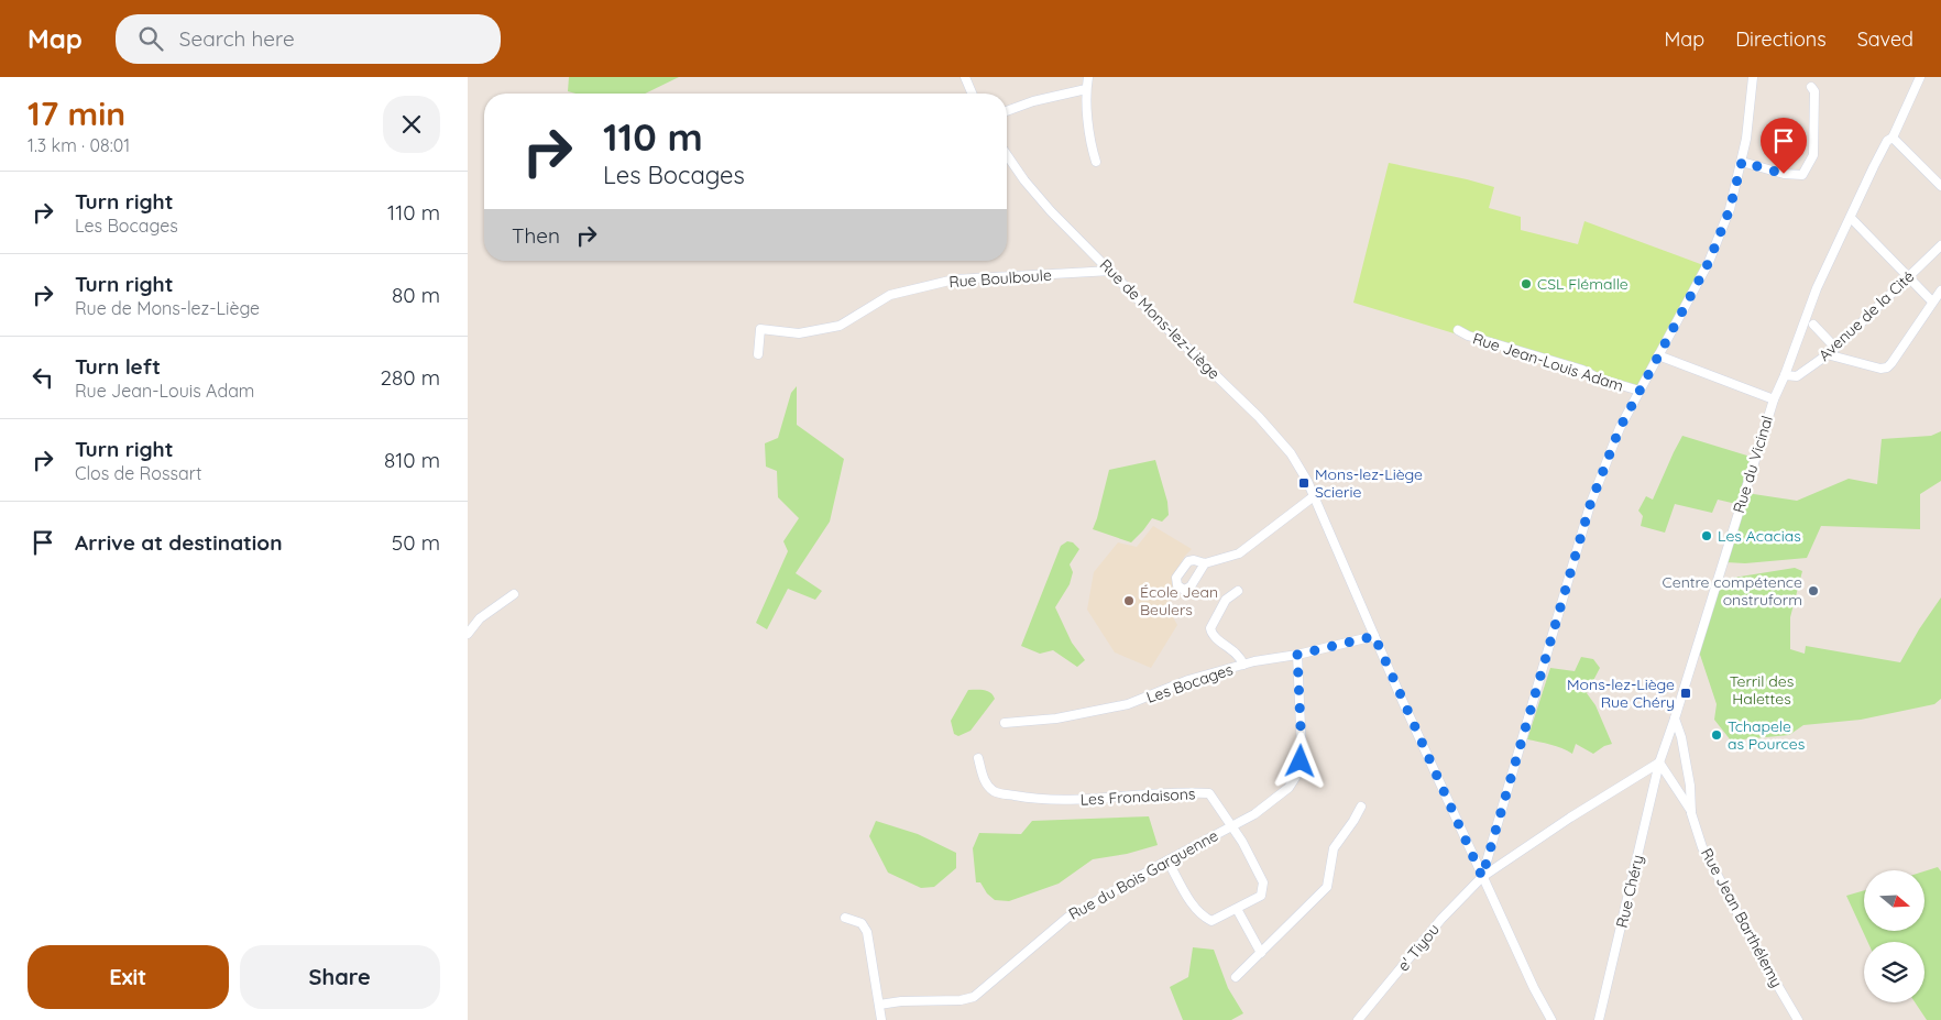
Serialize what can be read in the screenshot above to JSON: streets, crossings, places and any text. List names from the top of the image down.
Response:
{
  "streets": {
    "street": [
      "Rue Boulboule",
      "Avenue de la Cité",
      "Rue de Mons-lez-Liège",
      "Rue Jean-Louis Adam",
      "Rue du Vicinal",
      "Les Bocages",
      "Les Frondaisons",
      "Rue du Bois Garguenne",
      "Rue Chéry",
      "Rue Jean Barthélemy",
      "e' Tiyou"
    ]
  },
  "crossings": [
    ["Rue Boulboule", "Rue de Mons-lez-Liège"],
    ["Avenue de la Cité", "Rue du Vicinal"],
    ["Rue de Mons-lez-Liège", "Rue Jean-Louis Adam"],
    ["Rue de Mons-lez-Liège", "Les Bocages"],
    ["Rue de Mons-lez-Liège", "e' Tiyou"],
    ["Rue Jean-Louis Adam", "e' Tiyou"],
    ["Rue du Vicinal", "Rue Chéry"],
    ["Rue du Vicinal", "Rue Jean Barthélemy"],
    ["Les Bocages", "Rue du Bois Garguenne"],
    ["Les Frondaisons", "Rue du Bois Garguenne"],
    ["Rue Chéry", "Rue Jean Barthélemy"]
  ],
  "parks": ["Terril des Halettes"],
  "places": {
    "other": [
      "CSL Flémalle",
      "Les Acacias",
      "Centre compétence onstruform",
      "École Jean Beulers",
      "Tchapele as Pources"
    ],
    "transit": ["Mons-lez-Liège Scierie", "Mons-lez-Liège Rue Chéry"]
  },
  "north": "right",
  "page": {
    "header": "Map",
    "search": "Search here",
    "nav": ["Map", "Directions", "Saved"],
    "heading": ["17 min", "1.3 km · 08:01"],
    "turn": ["110 m", "Les Bocages"],
    "list": [
      {
        "name": "Turn right",
        "note": "Les Bocages",
        "value": "110 m"
      },
      {
        "name": "Turn right",
        "note": "Rue de Mons-lez-Liège",
        "value": "80 m"
      },
      {
        "name": "Turn left",
        "note": "Rue Jean-Louis Adam",
        "value": "280 m"
      },
      {
        "name": "Turn right",
        "note": "Clos de Rossart",
        "value": "810 m"
      },
      {
        "name": "Arrive at destination",
        "value": "50 m"
      }
    ],
    "then": "Then",
    "buttons": ["Exit", "Share"]
  }
}
